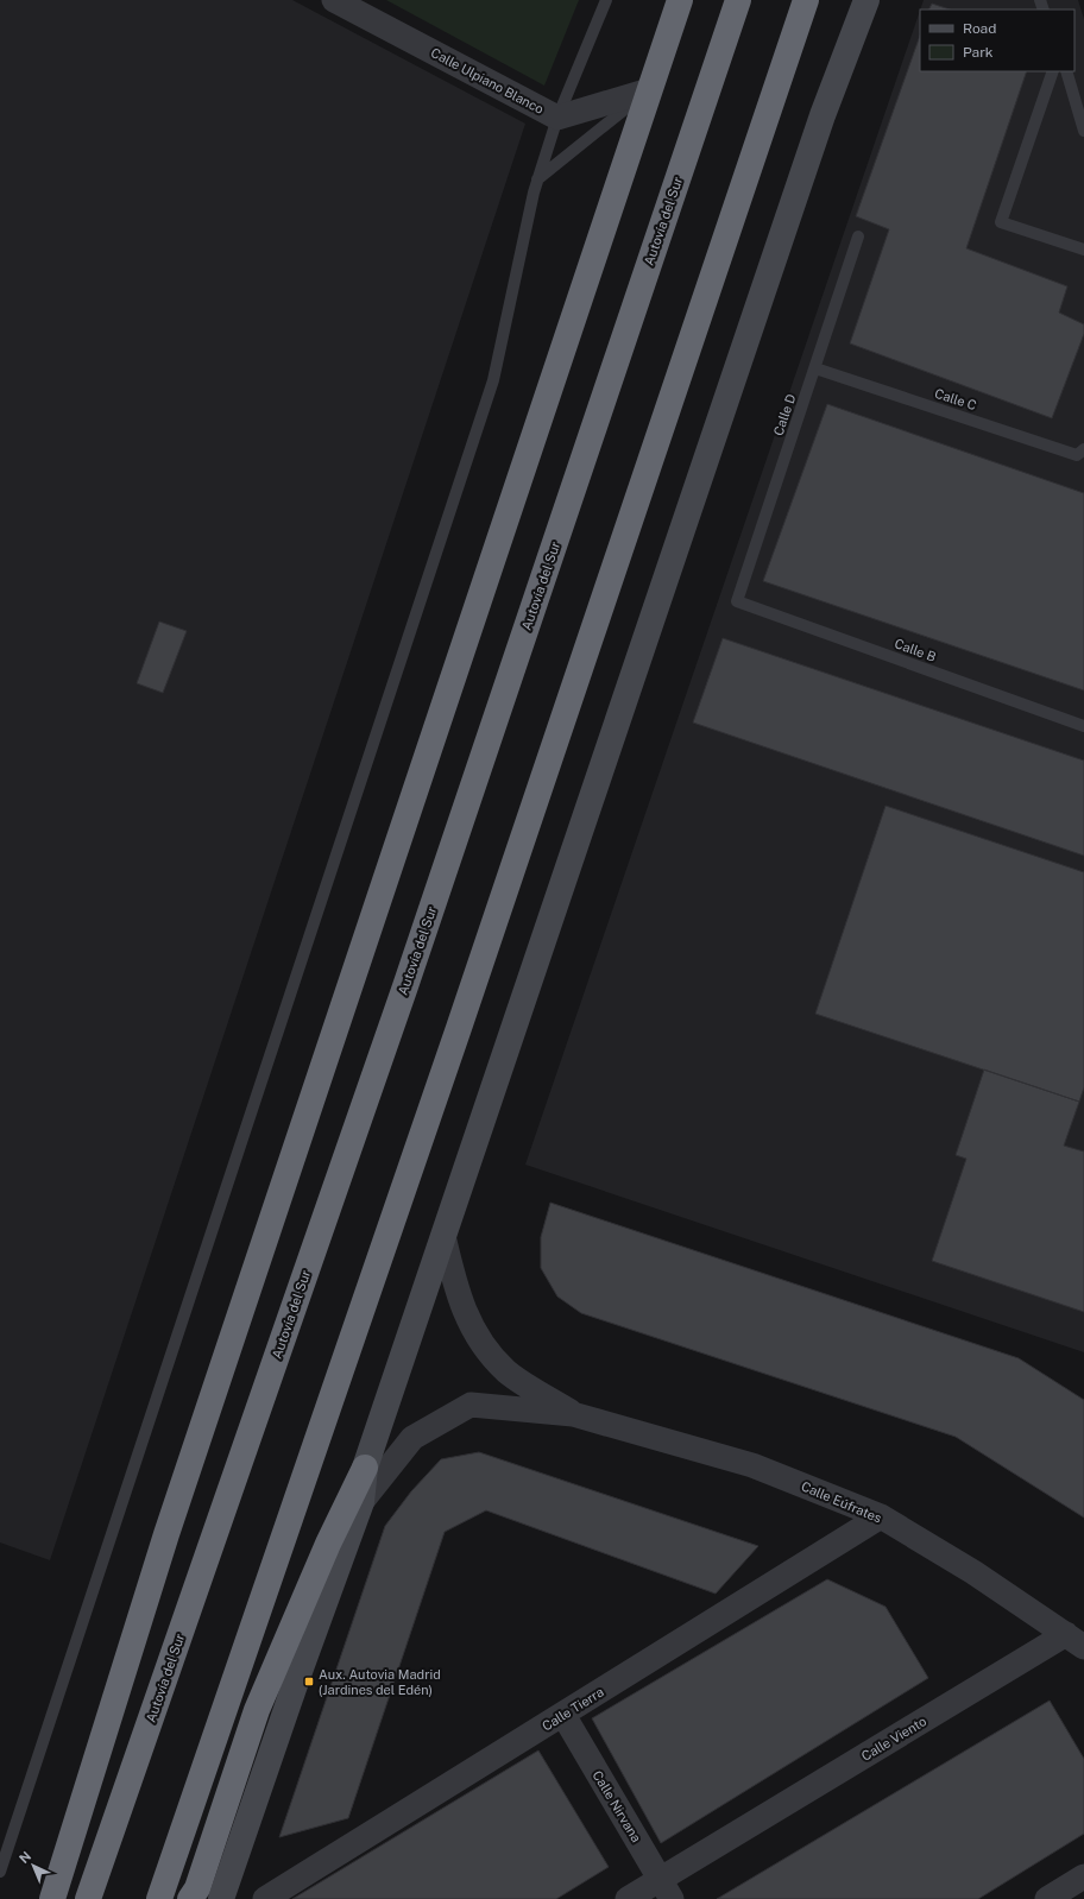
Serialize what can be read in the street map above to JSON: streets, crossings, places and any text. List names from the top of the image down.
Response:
{
  "streets": {
    "highway": ["Autovía del Sur"],
    "street": [
      "Calle Ulpiano Blanco",
      "Calle Eúfrates",
      "Calle Tierra",
      "Calle Viento",
      "Calle Nirvana"
    ],
    "lane": ["Calle C", "Calle D", "Calle B"]
  },
  "crossings": [
    ["Calle C", "Calle D"],
    ["Calle D", "Calle B"],
    ["Calle Eúfrates", "Calle Tierra"],
    ["Calle Eúfrates", "Calle Viento"],
    ["Calle Tierra", "Calle Nirvana"],
    ["Calle Viento", "Calle Nirvana"]
  ],
  "places": {
    "transit": ["Aux. Autovia Madrid (Jardines del Edén)"]
  },
  "legend": ["Road", "Park"],
  "north": "top left"
}
